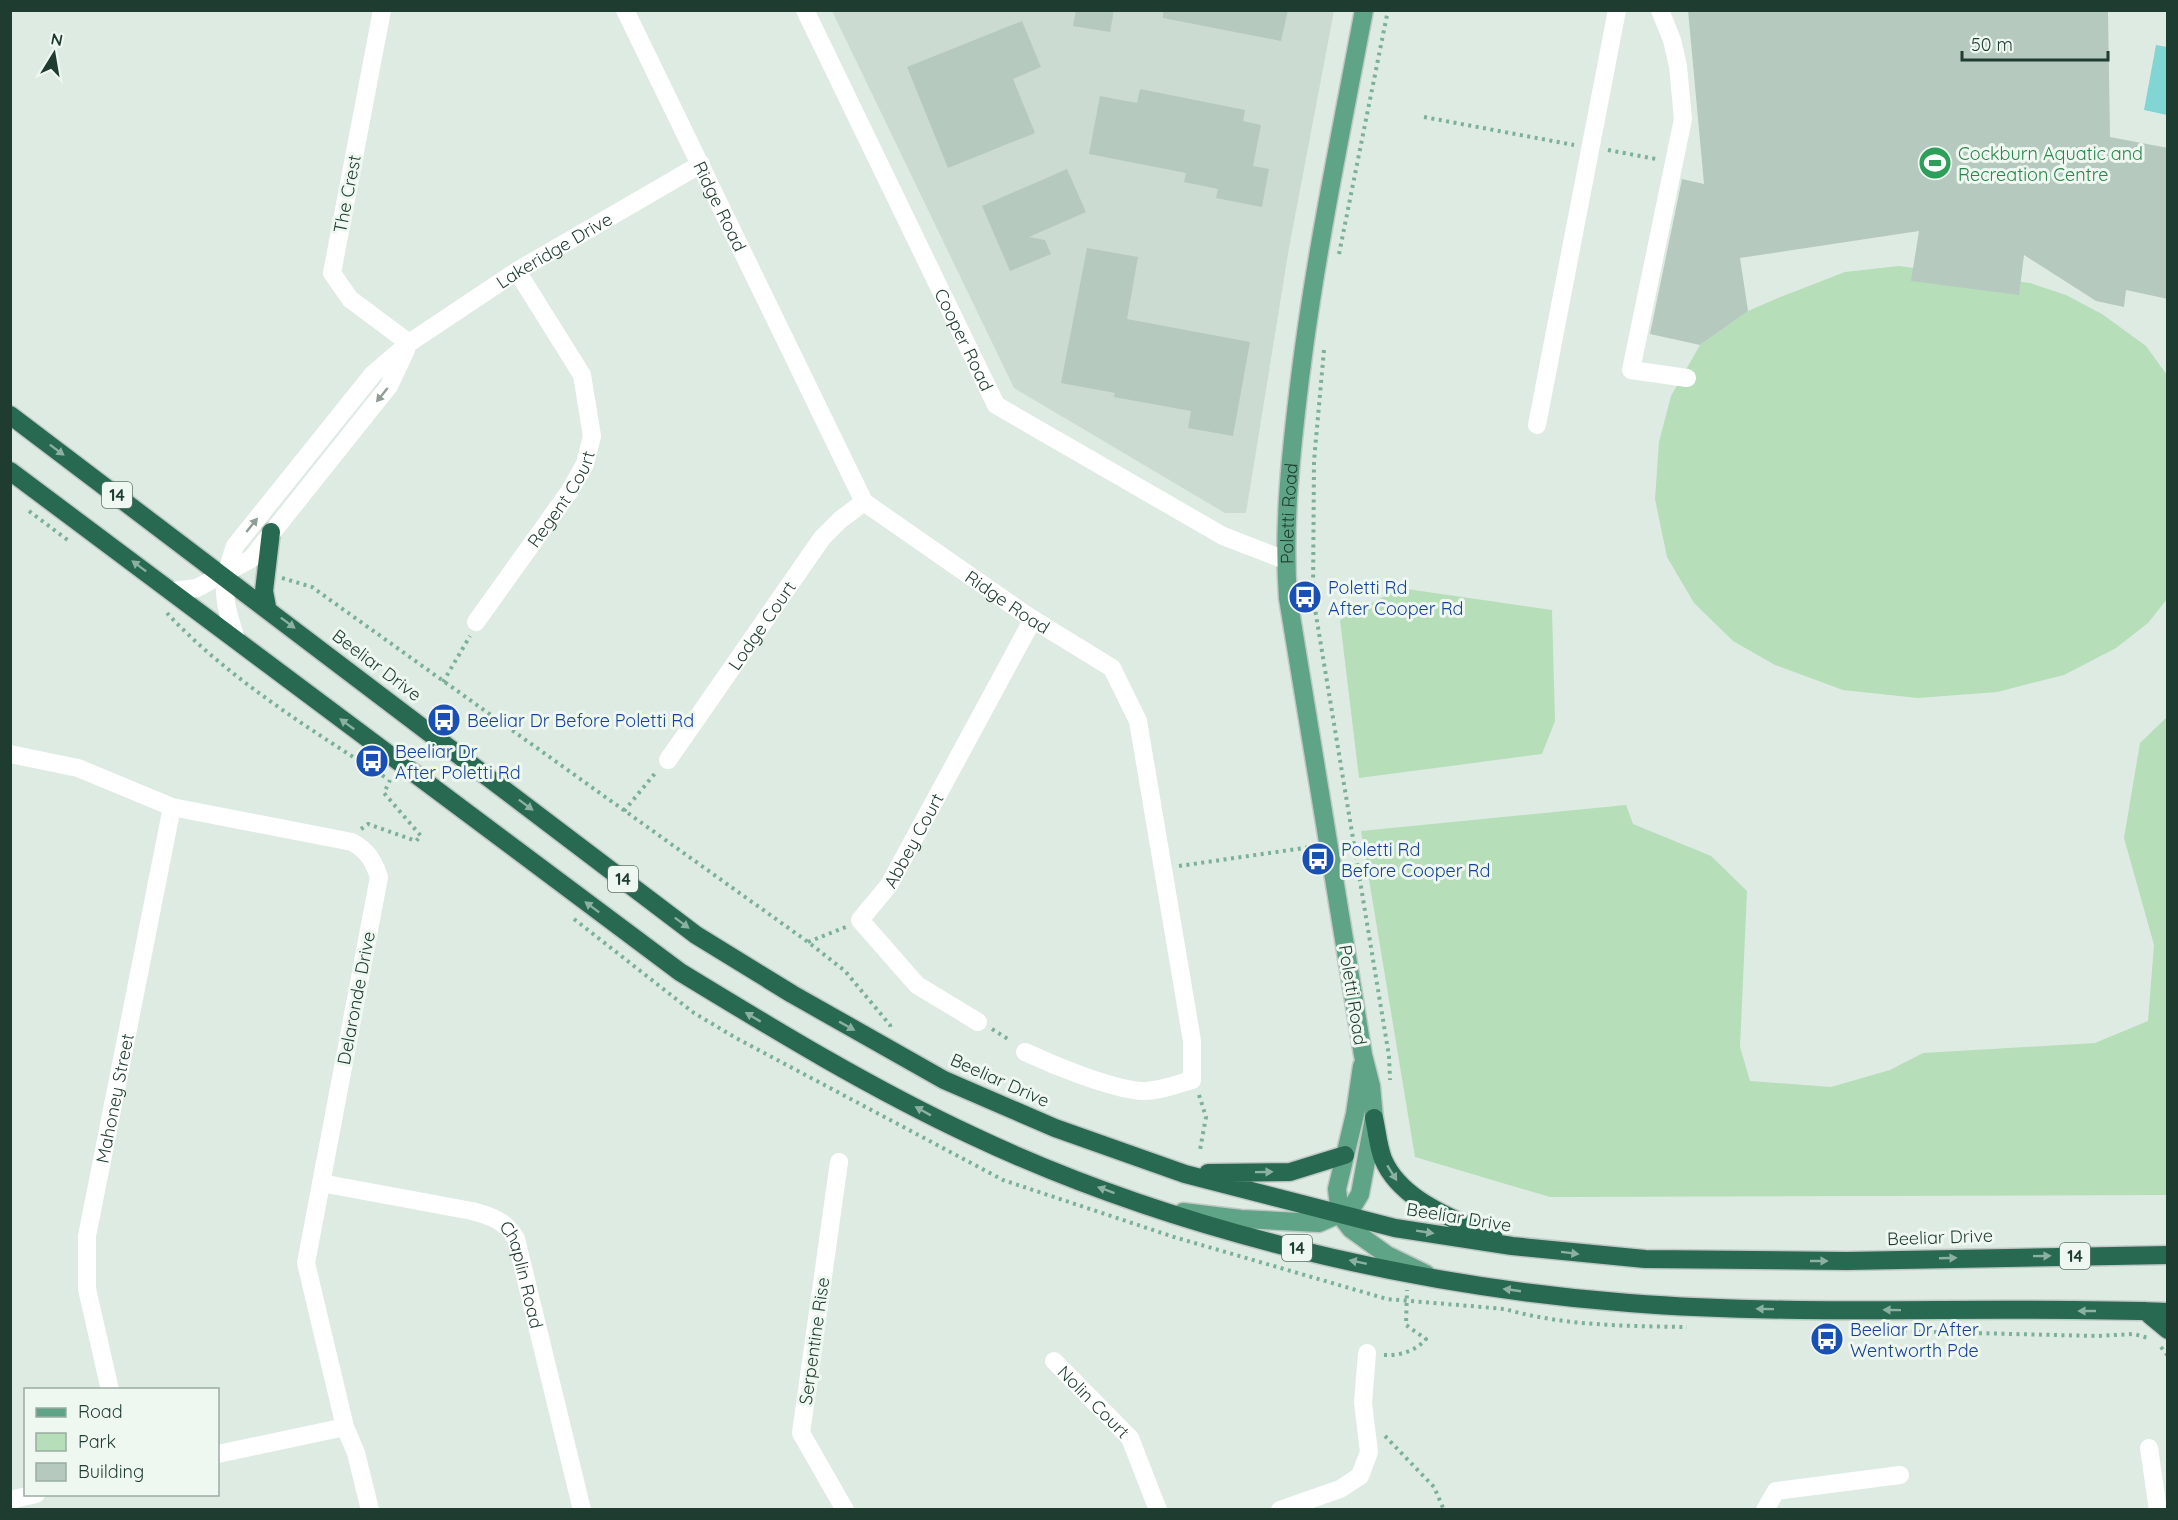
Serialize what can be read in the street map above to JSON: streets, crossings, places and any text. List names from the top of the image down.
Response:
{
  "streets": {
    "highway": ["14", "Beeliar Drive"],
    "main road": ["Poletti Road"],
    "street": [
      "The Crest",
      "Ridge Road",
      "Lakeridge Drive",
      "Cooper Road",
      "Regent Court",
      "Lodge Court",
      "Abbey Court",
      "Delaronde Drive",
      "Mahoney Street",
      "Chaplin Road",
      "Serpentine Rise",
      "Nolin Court"
    ]
  },
  "crossings": [
    ["The Crest", "Lakeridge Drive"],
    ["Ridge Road", "Lakeridge Drive"],
    ["Ridge Road", "Lodge Court"],
    ["Ridge Road", "Abbey Court"],
    ["Lakeridge Drive", "14"],
    ["Lakeridge Drive", "Regent Court"],
    ["Lakeridge Drive", "Beeliar Drive"],
    ["Cooper Road", "Poletti Road"],
    ["Poletti Road", "Beeliar Drive"],
    ["Delaronde Drive", "Mahoney Street"],
    ["Delaronde Drive", "Chaplin Road"]
  ],
  "places": {
    "sports": ["Cockburn Aquatic and Recreation Centre"],
    "bus stop": [
      "Poletti Rd After Cooper Rd",
      "Beeliar Dr Before Poletti Rd",
      "Beeliar Dr After Poletti Rd",
      "Poletti Rd Before Cooper Rd",
      "Beeliar Dr After Wentworth Pde"
    ]
  },
  "legend": ["Road", "Park", "Building"],
  "scale_bar": "50 m",
  "north": "top"
}
